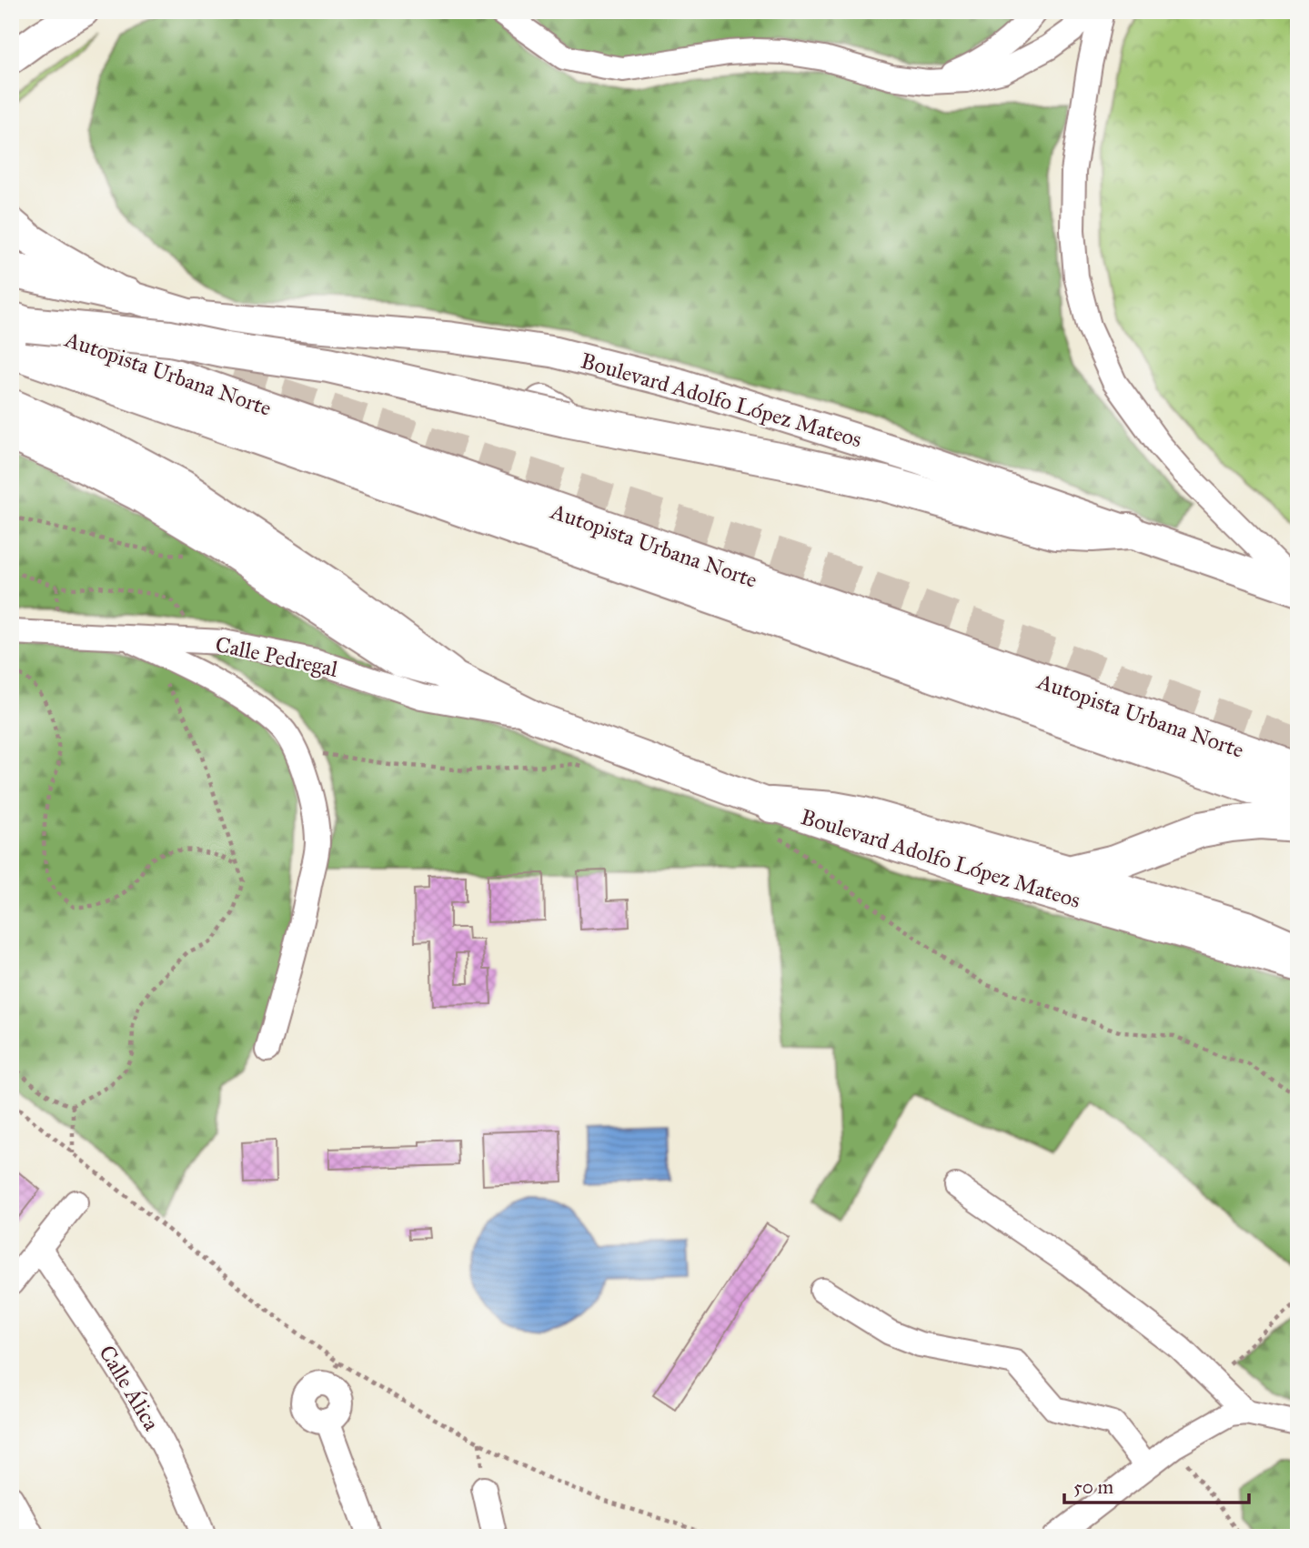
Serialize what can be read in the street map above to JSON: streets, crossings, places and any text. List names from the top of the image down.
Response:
{
  "streets": {
    "highway": ["Autopista Urbana Norte"],
    "main road": ["Boulevard Adolfo López Mateos"],
    "street": ["Calle Pedregal", "Calle Álica"]
  },
  "crossings": [
    ["Boulevard Adolfo López Mateos", "Calle Pedregal"]
  ],
  "scale_bar": "50 m"
}
